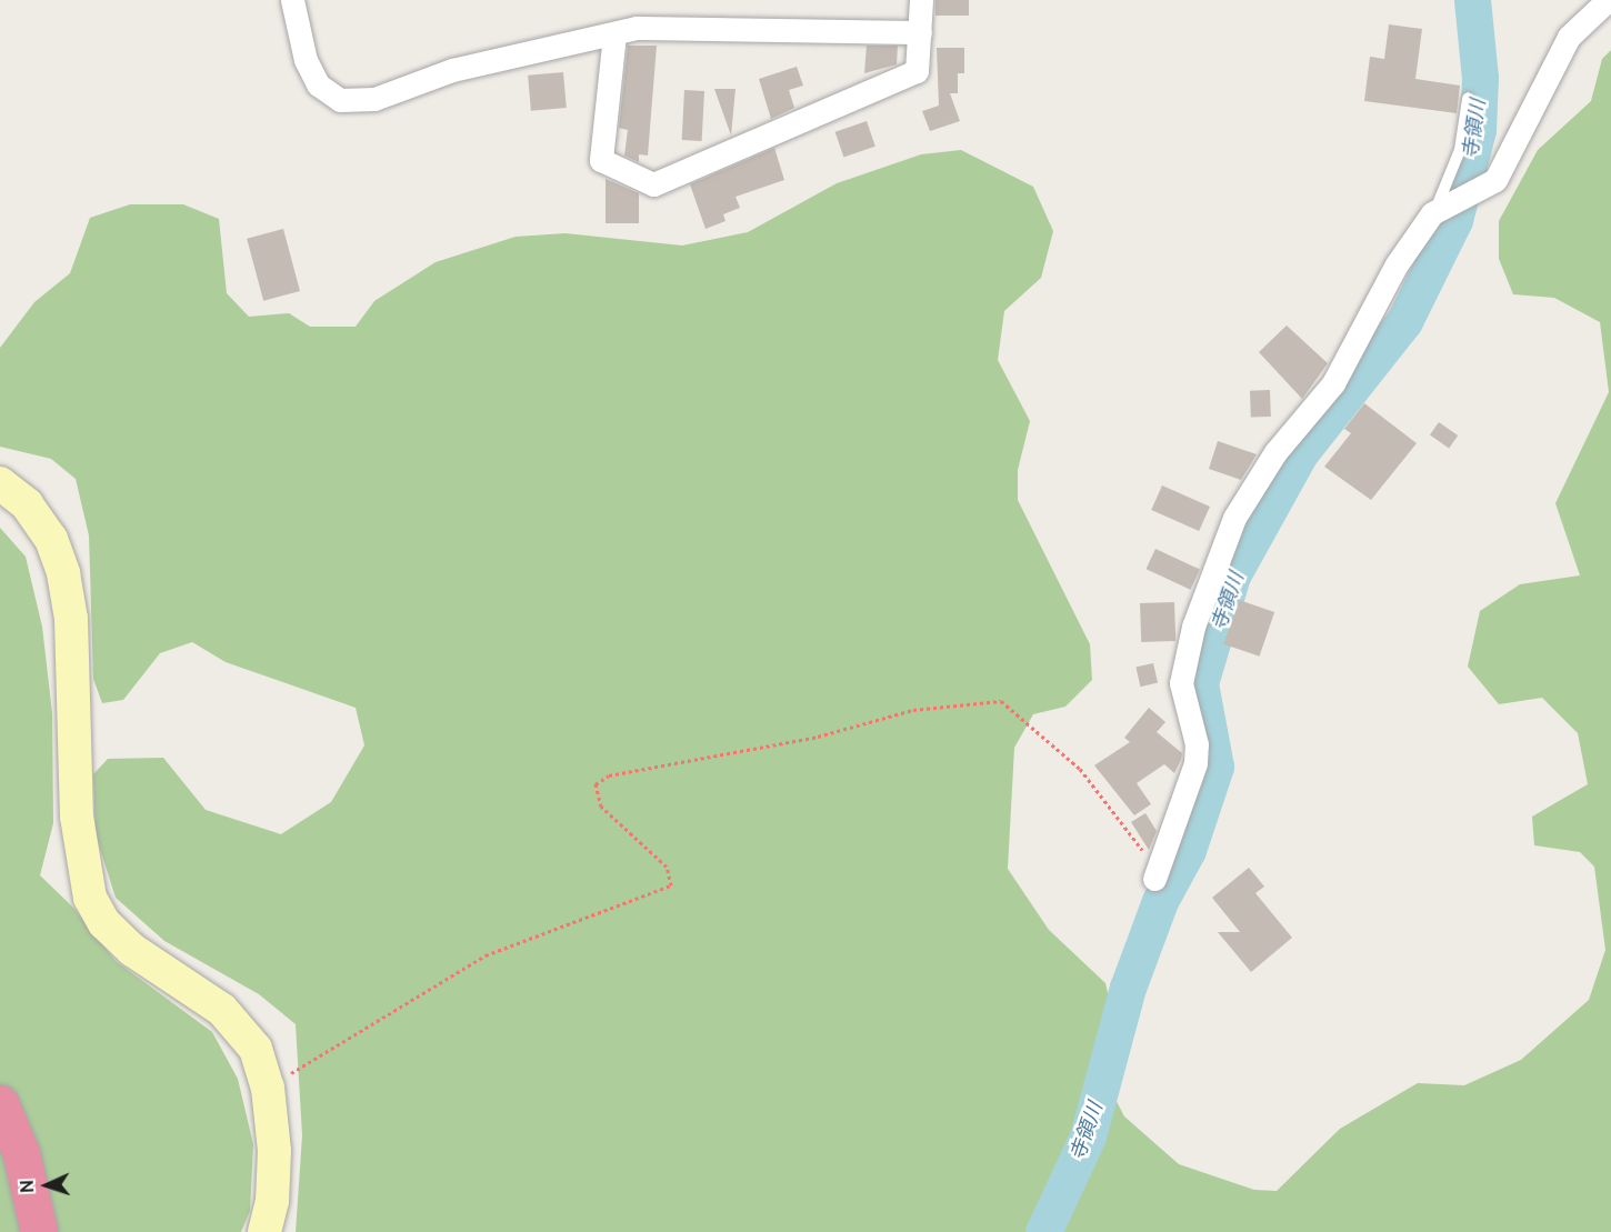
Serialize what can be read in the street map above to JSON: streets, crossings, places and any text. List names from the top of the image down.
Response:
{
  "water": ["寺領川"],
  "north": "left"
}
